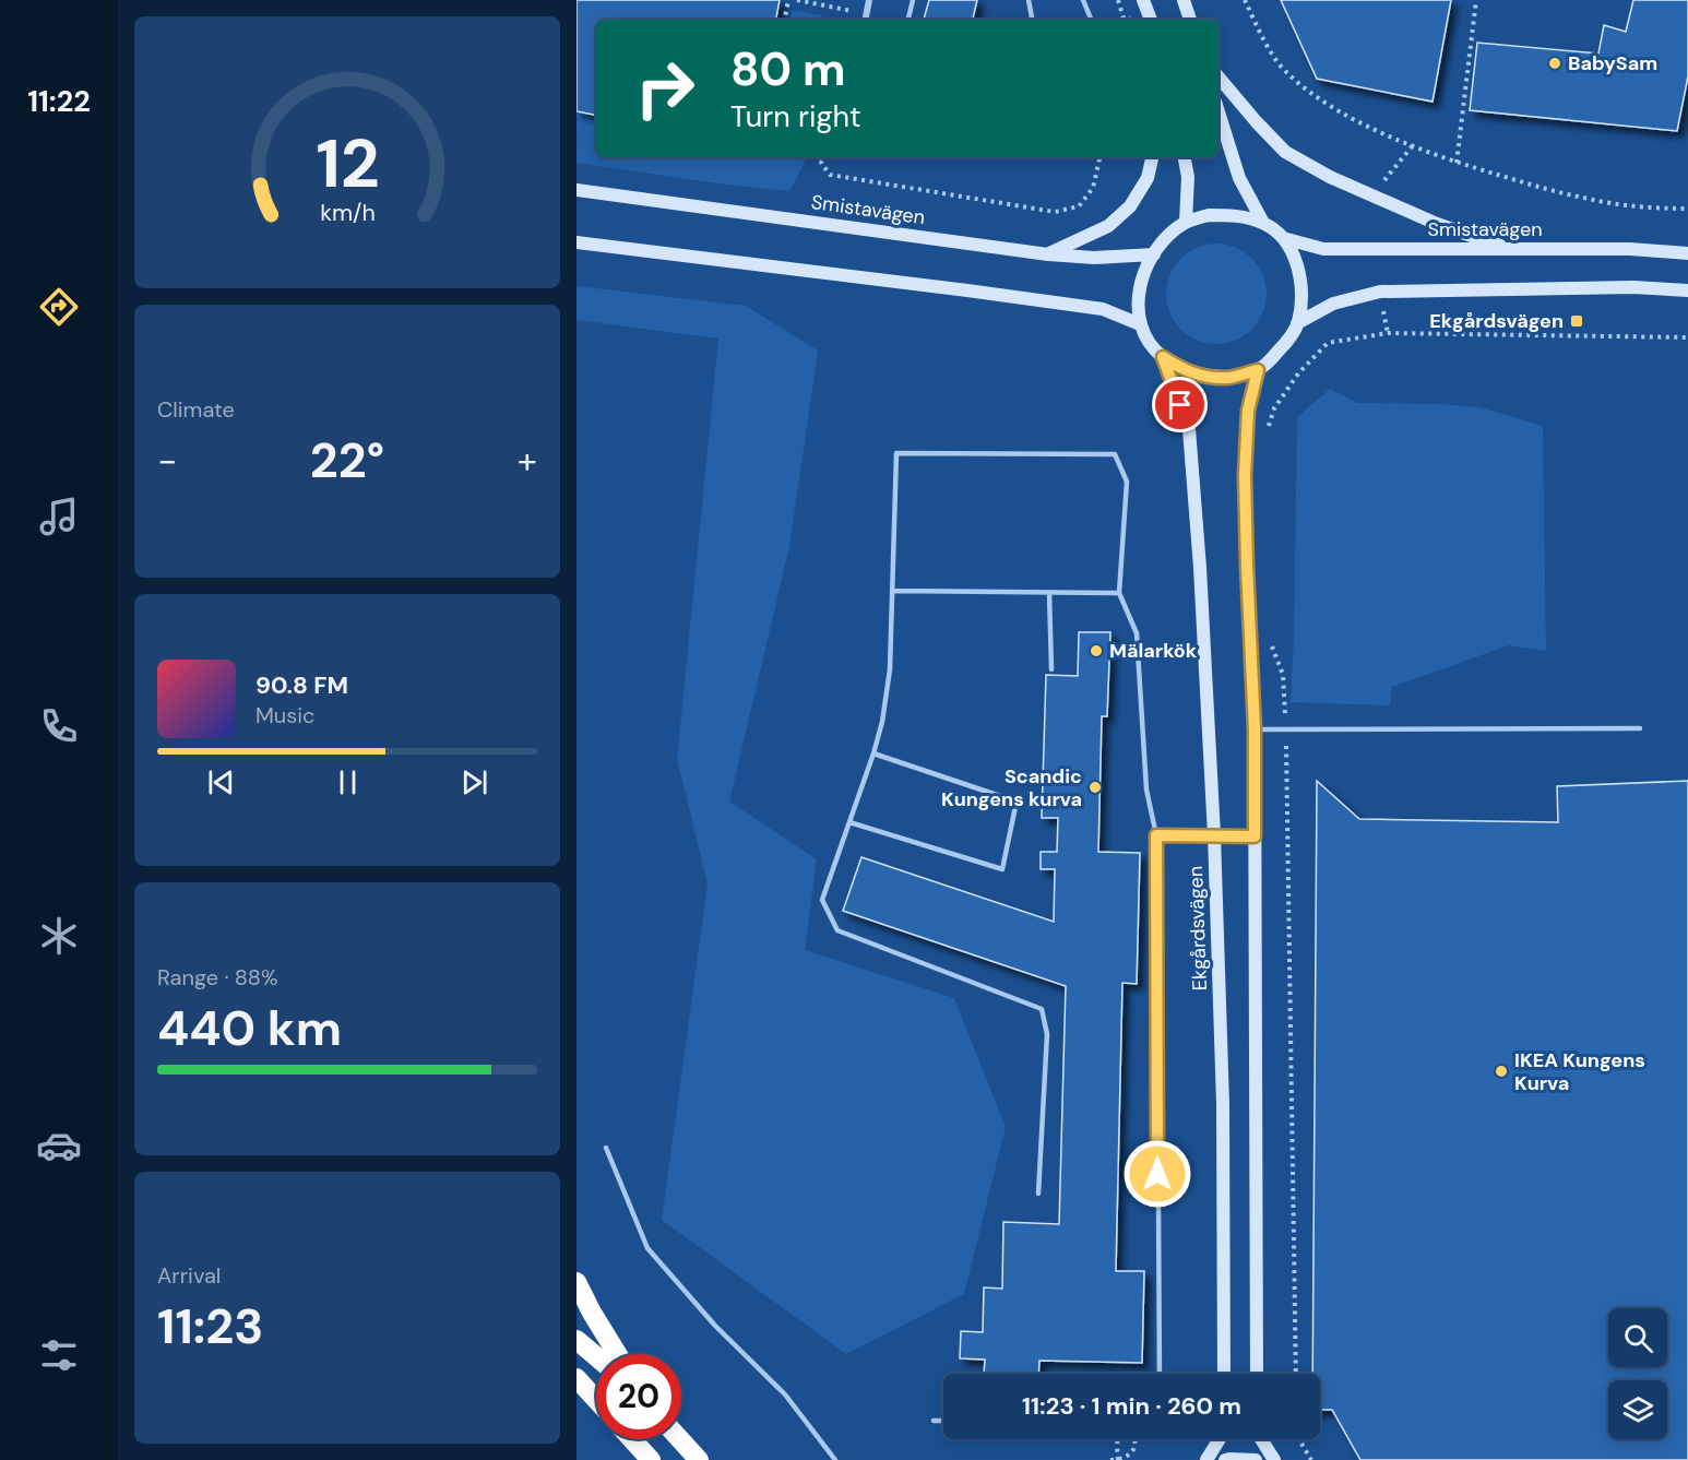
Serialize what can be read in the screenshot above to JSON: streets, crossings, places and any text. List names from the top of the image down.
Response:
{
  "streets": {
    "main road": ["Smistavägen", "Ekgårdsvägen"]
  },
  "crossings": [
    ["Smistavägen", "Ekgårdsvägen"]
  ],
  "places": {
    "other": [
      "BabySam",
      "Mälarkök",
      "Scandic Kungens kurva",
      "IKEA Kungens Kurva"
    ],
    "transit": ["Ekgårdsvägen"]
  },
  "page": {
    "tabs": "11:22",
    "turn": ["80 m", "Turn right"],
    "tile": [
      "Climate",
      ["Range · 88%", "440 km"],
      ["Arrival", "11:23"]
    ],
    "heat": ["−", "22°", "+"],
    "song": ["90.8 FM", "Music"],
    "limit": "20",
    "trip": "11:23 · 1 min · 260 m",
    "gauge": ["12", "km/h"]
  }
}
